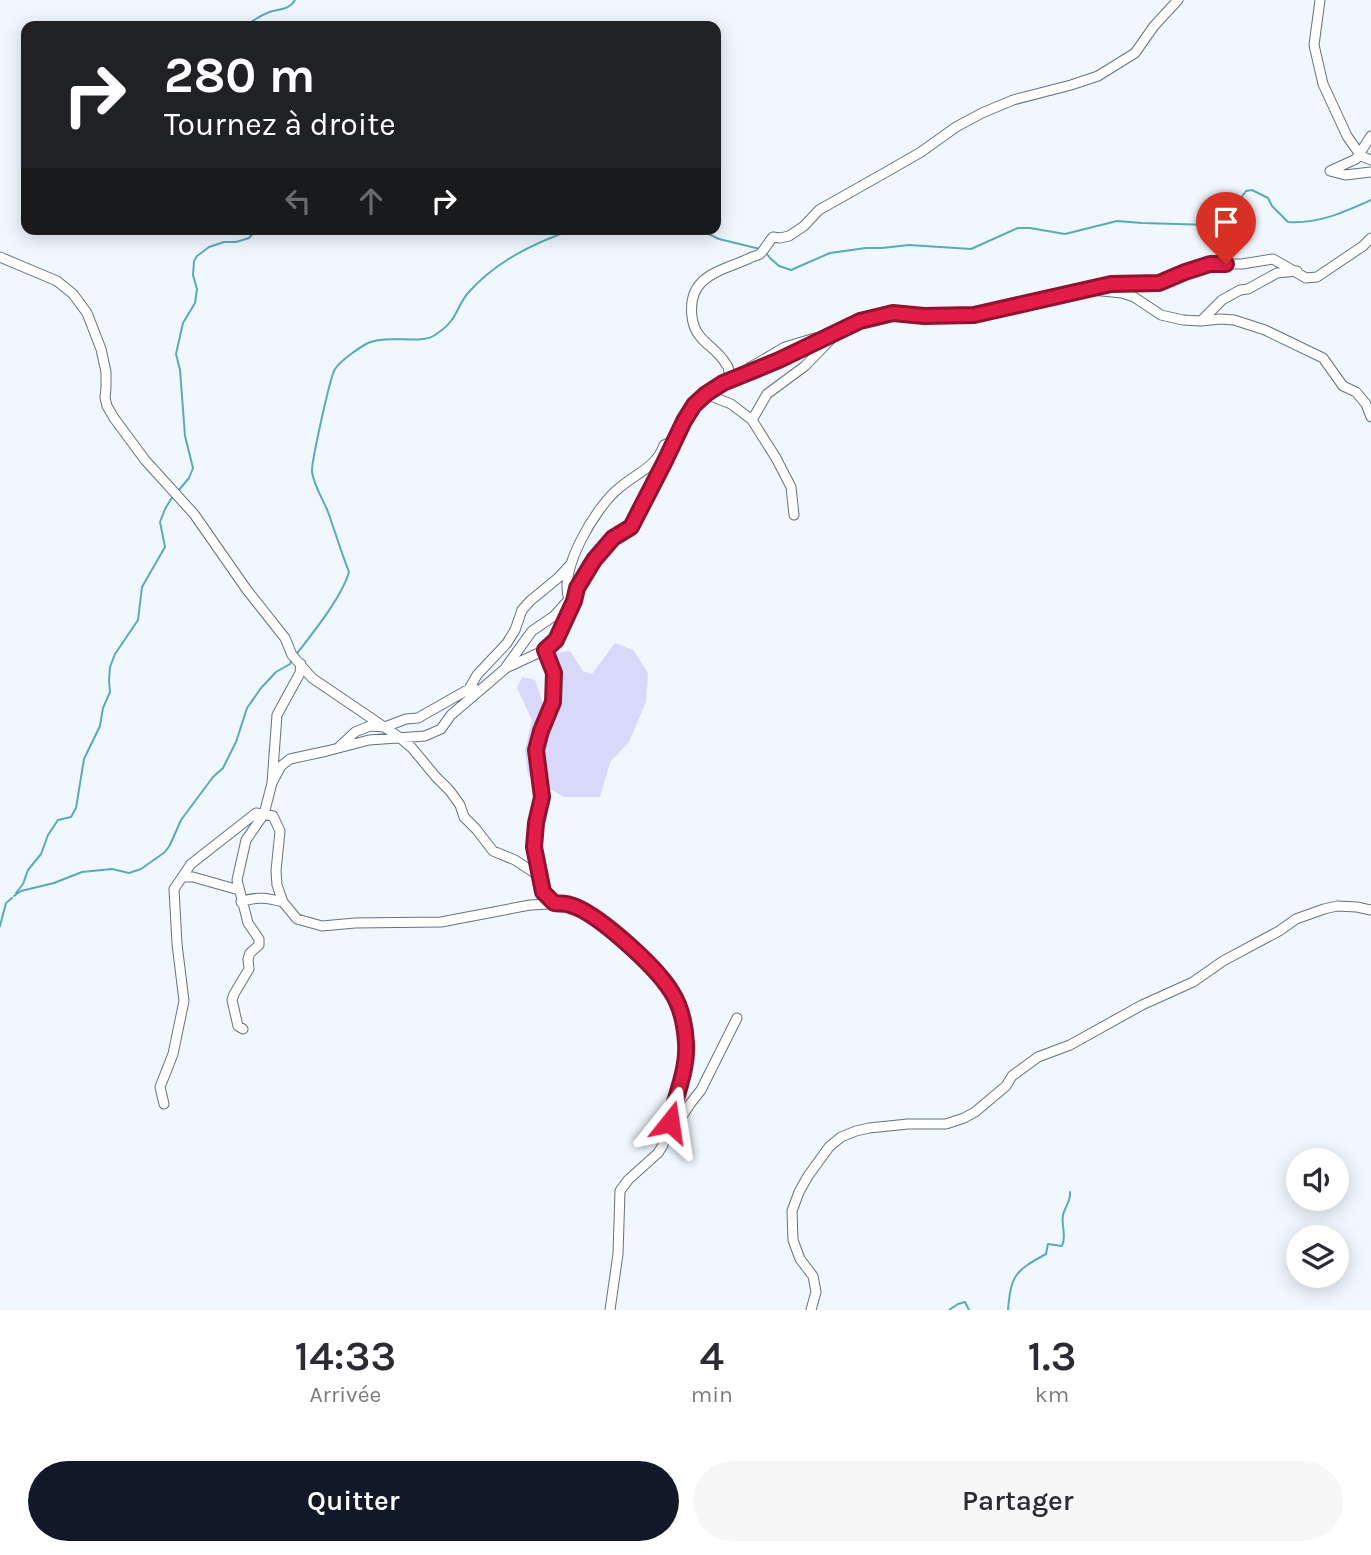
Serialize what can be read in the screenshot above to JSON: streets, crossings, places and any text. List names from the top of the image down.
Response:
{
  "page": {
    "turn": ["280 m", "Tournez à droite"],
    "eta": [
      "14:33",
      "Arrivée",
      "4",
      "min",
      "1.3",
      "km"
    ],
    "buttons": ["Quitter", "Partager"]
  }
}
